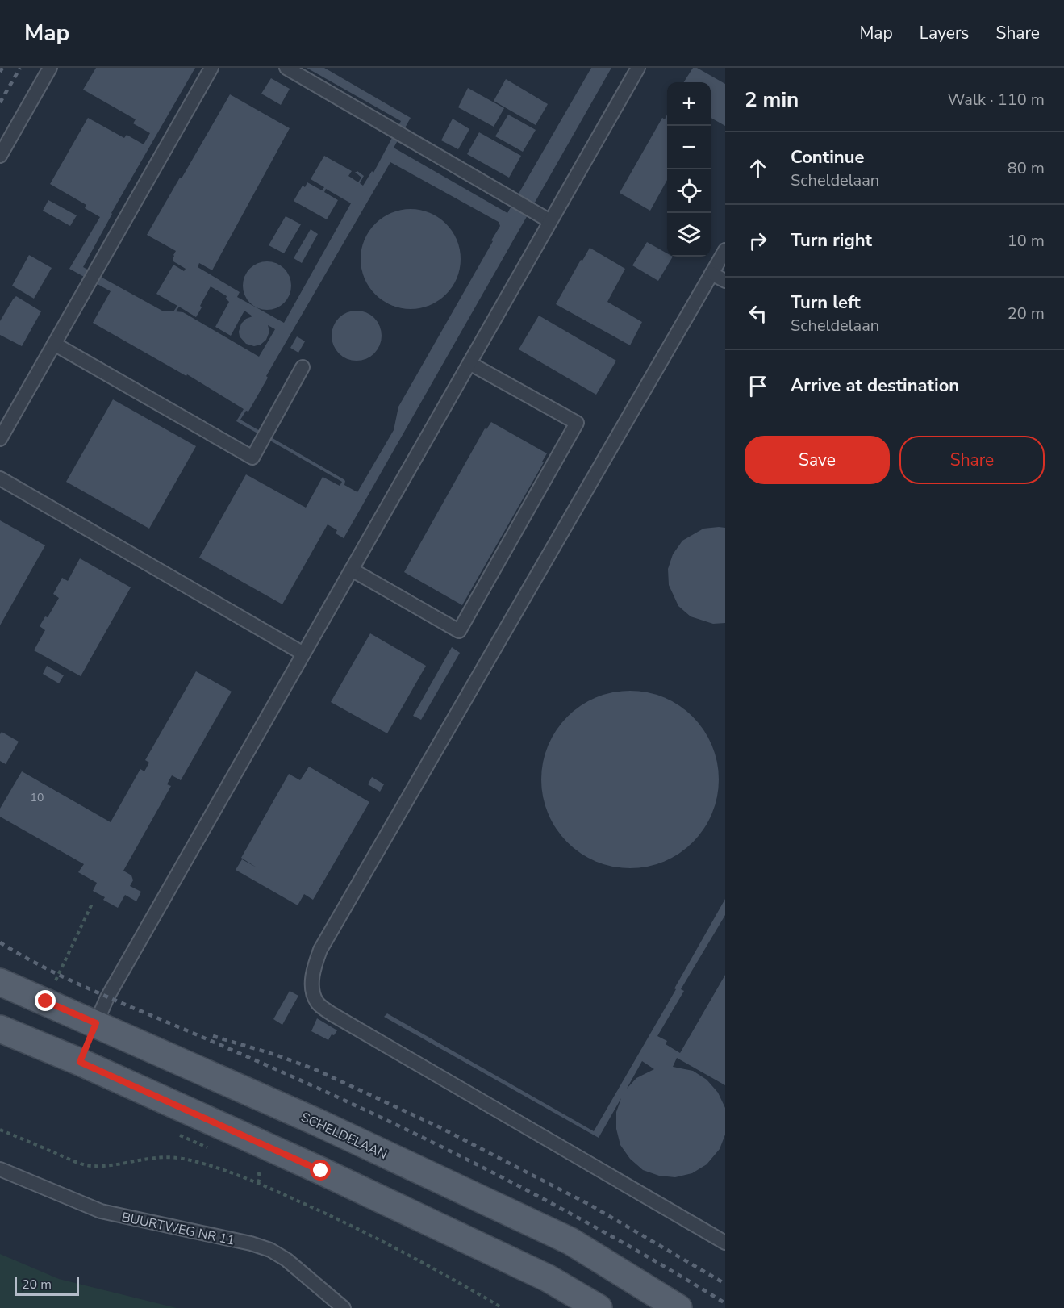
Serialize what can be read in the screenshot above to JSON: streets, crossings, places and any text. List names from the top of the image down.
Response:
{
  "streets": {
    "main road": ["SCHELDELAAN"],
    "lane": ["BUURTWEG NR 11"]
  },
  "house_numbers": ["10"],
  "scale_bar": "20 m",
  "page": {
    "header": "Map",
    "nav": ["Map", "Layers", "Share"],
    "heading": ["2 min", "Walk · 110 m"],
    "map_buttons": ["+", "−"],
    "list": [
      ["Continue", "Scheldelaan", "80 m"],
      ["Turn right", "10 m"],
      ["Turn left", "Scheldelaan", "20 m"],
      "Arrive at destination"
    ],
    "buttons": ["Save", "Share"],
    "scale": "20 m"
  }
}
